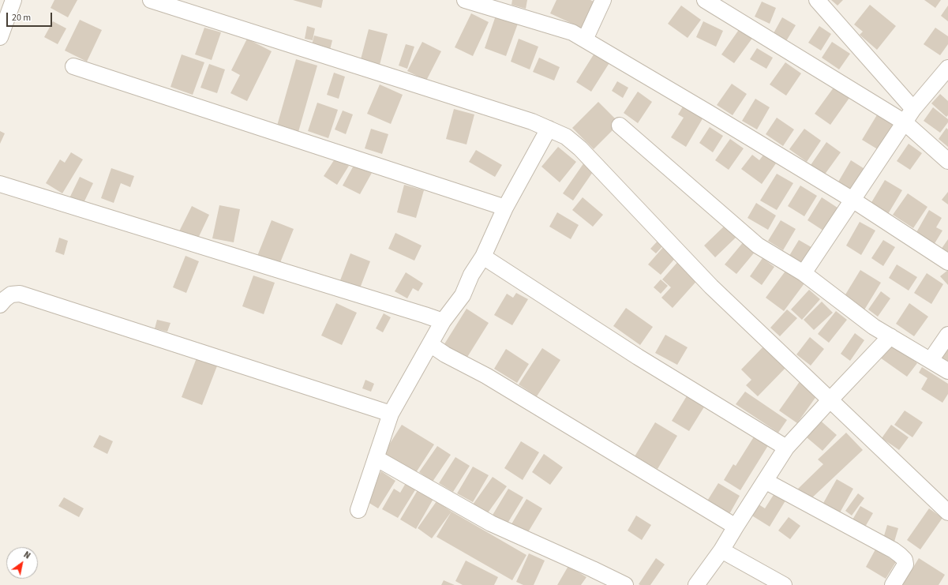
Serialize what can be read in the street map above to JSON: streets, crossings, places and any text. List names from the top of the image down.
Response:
{
  "scale_bar": "20 m",
  "north": "top right"
}
